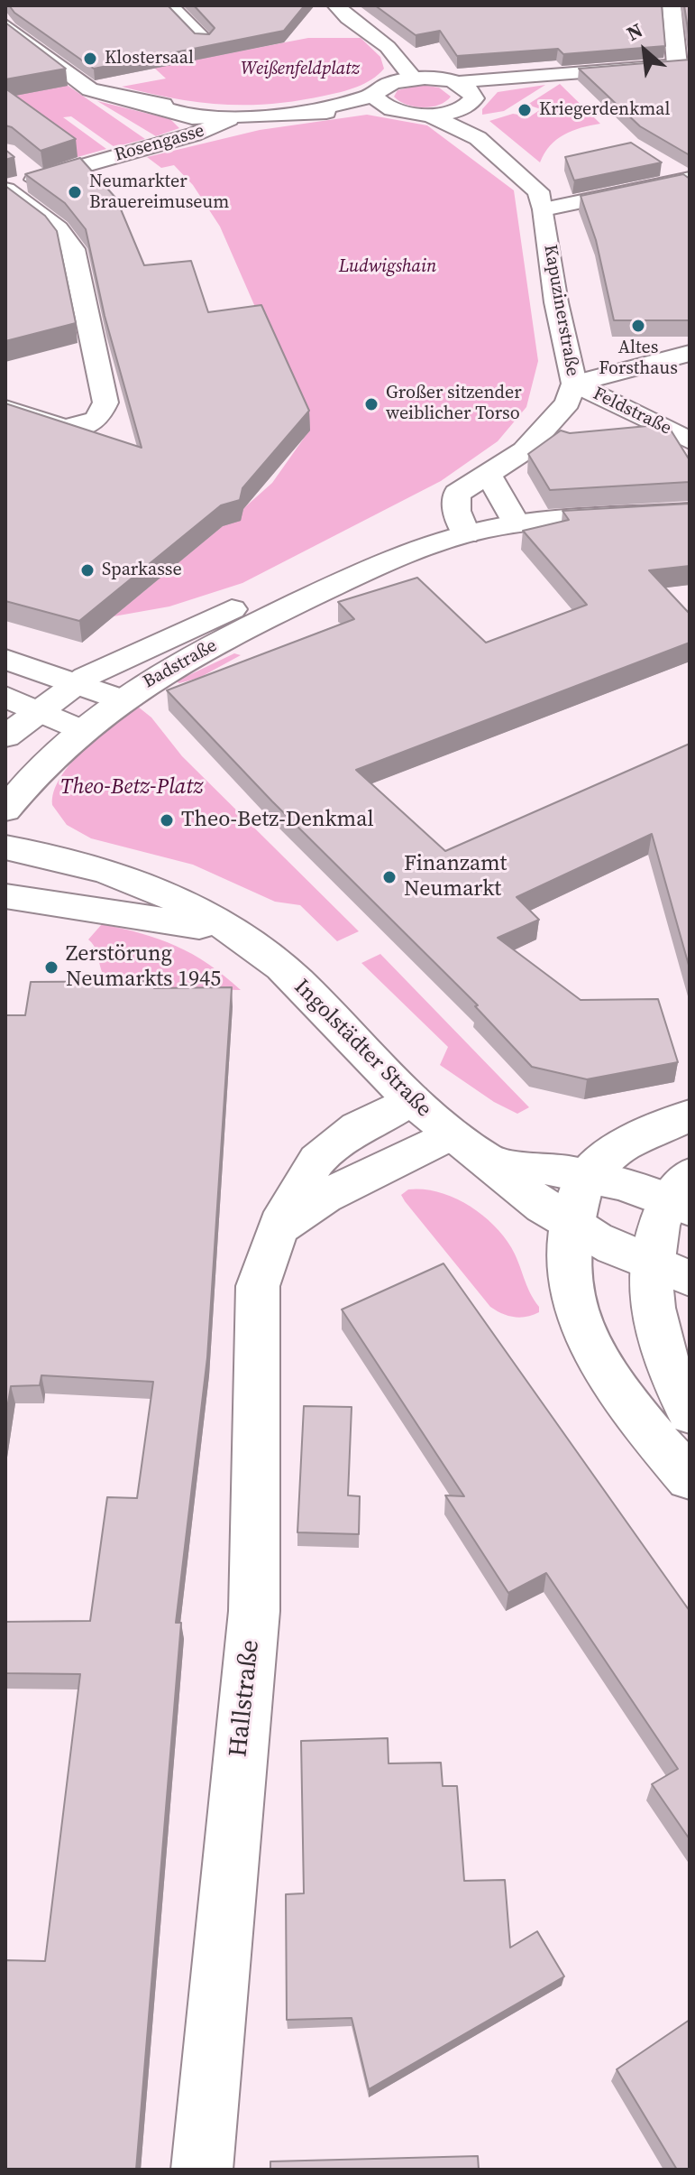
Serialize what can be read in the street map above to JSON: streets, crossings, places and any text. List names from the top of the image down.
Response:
{
  "streets": {
    "street": [
      "Rosengasse",
      "Kapuzinerstraße",
      "Feldstraße",
      "Badstraße",
      "Ingolstädter Straße",
      "Hallstraße"
    ]
  },
  "crossings": [
    ["Kapuzinerstraße", "Feldstraße"],
    ["Kapuzinerstraße", "Badstraße"],
    ["Ingolstädter Straße", "Hallstraße"]
  ],
  "parks": ["Weißenfeldplatz", "Ludwigshain", "Theo-Betz-Platz"],
  "places": [
    "Klostersaal",
    "Kriegerdenkmal",
    "Neumarkter Brauereimuseum",
    "Altes Forsthaus",
    "Großer sitzender weiblicher Torso",
    "Sparkasse",
    "Theo-Betz-Denkmal",
    "Finanzamt Neumarkt",
    "Zerstörung Neumarkts 1945"
  ],
  "north": "top left"
}
